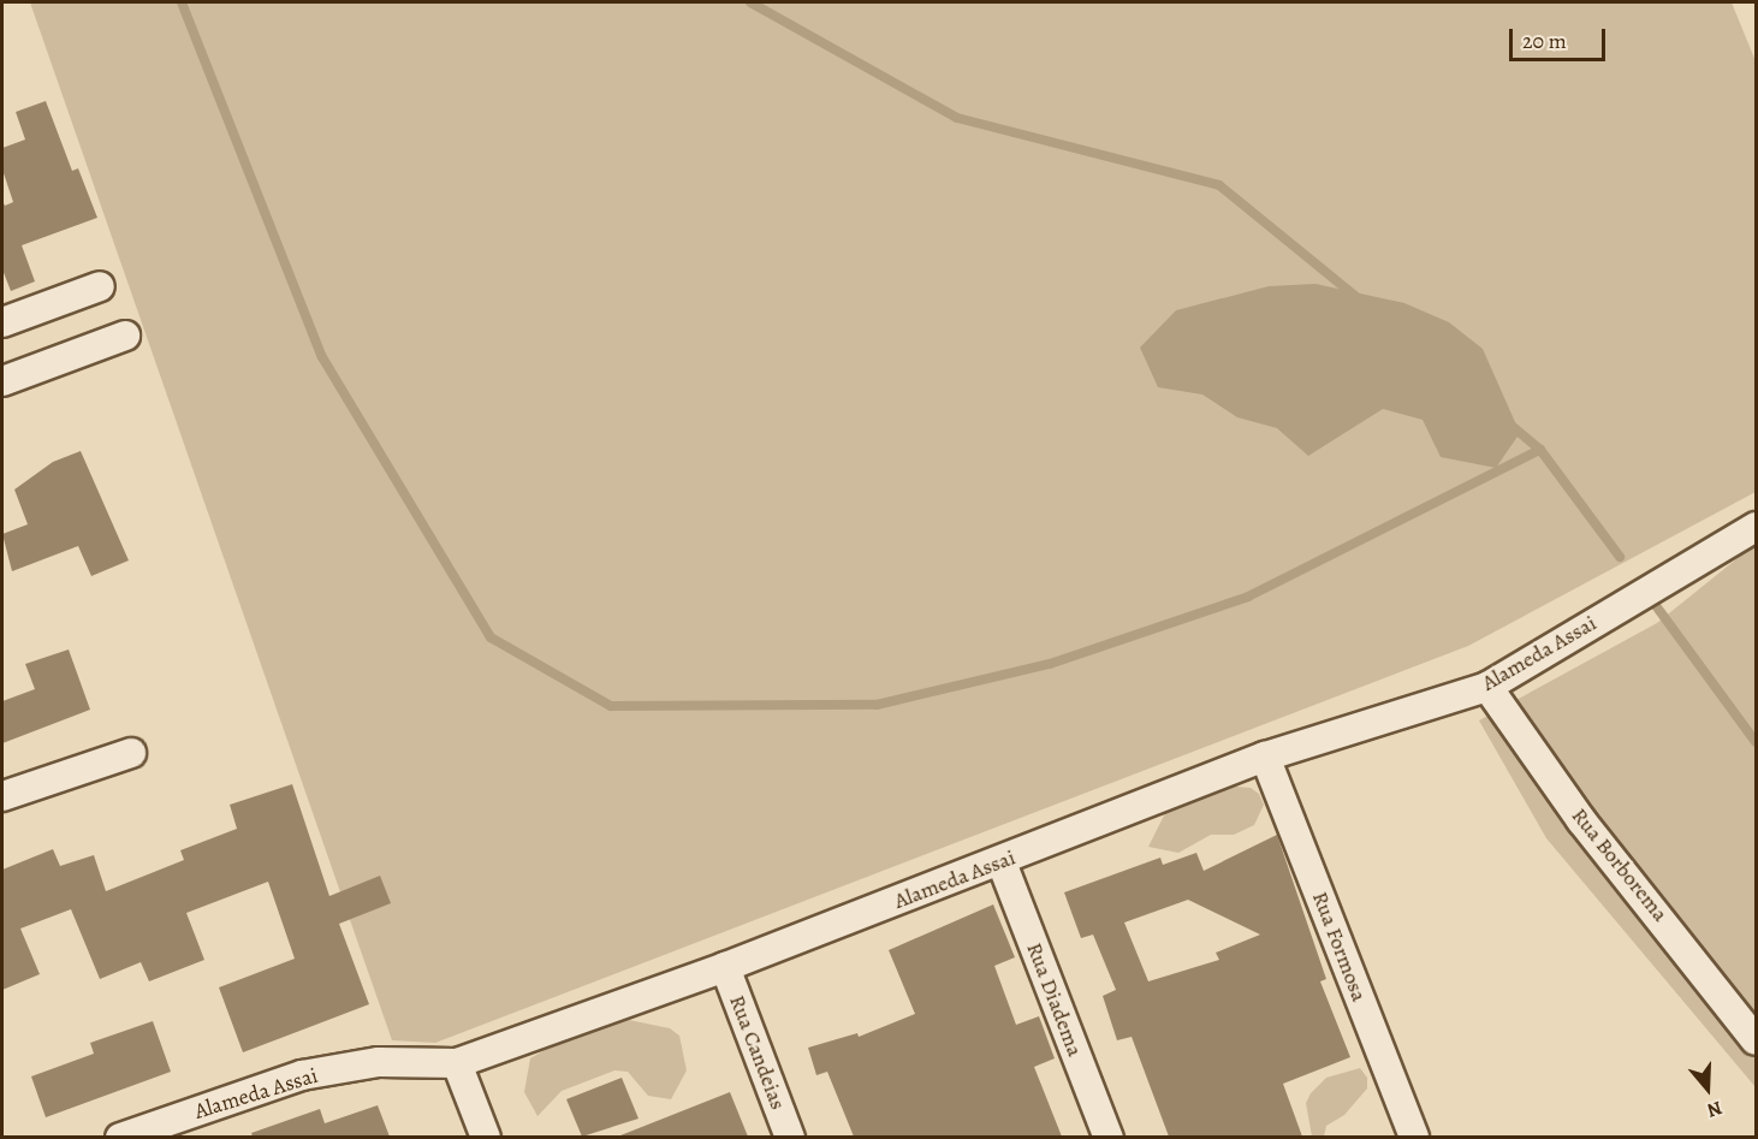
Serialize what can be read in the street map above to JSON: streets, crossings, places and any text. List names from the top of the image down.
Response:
{
  "streets": {
    "street": [
      "Alameda Assai",
      "Rua Borborema",
      "Rua Formosa",
      "Rua Diadema",
      "Rua Candeias"
    ]
  },
  "crossings": [
    ["Alameda Assai", "Rua Borborema"],
    ["Alameda Assai", "Rua Formosa"],
    ["Alameda Assai", "Rua Diadema"],
    ["Alameda Assai", "Rua Candeias"]
  ],
  "scale_bar": "20 m",
  "north": "bottom"
}
